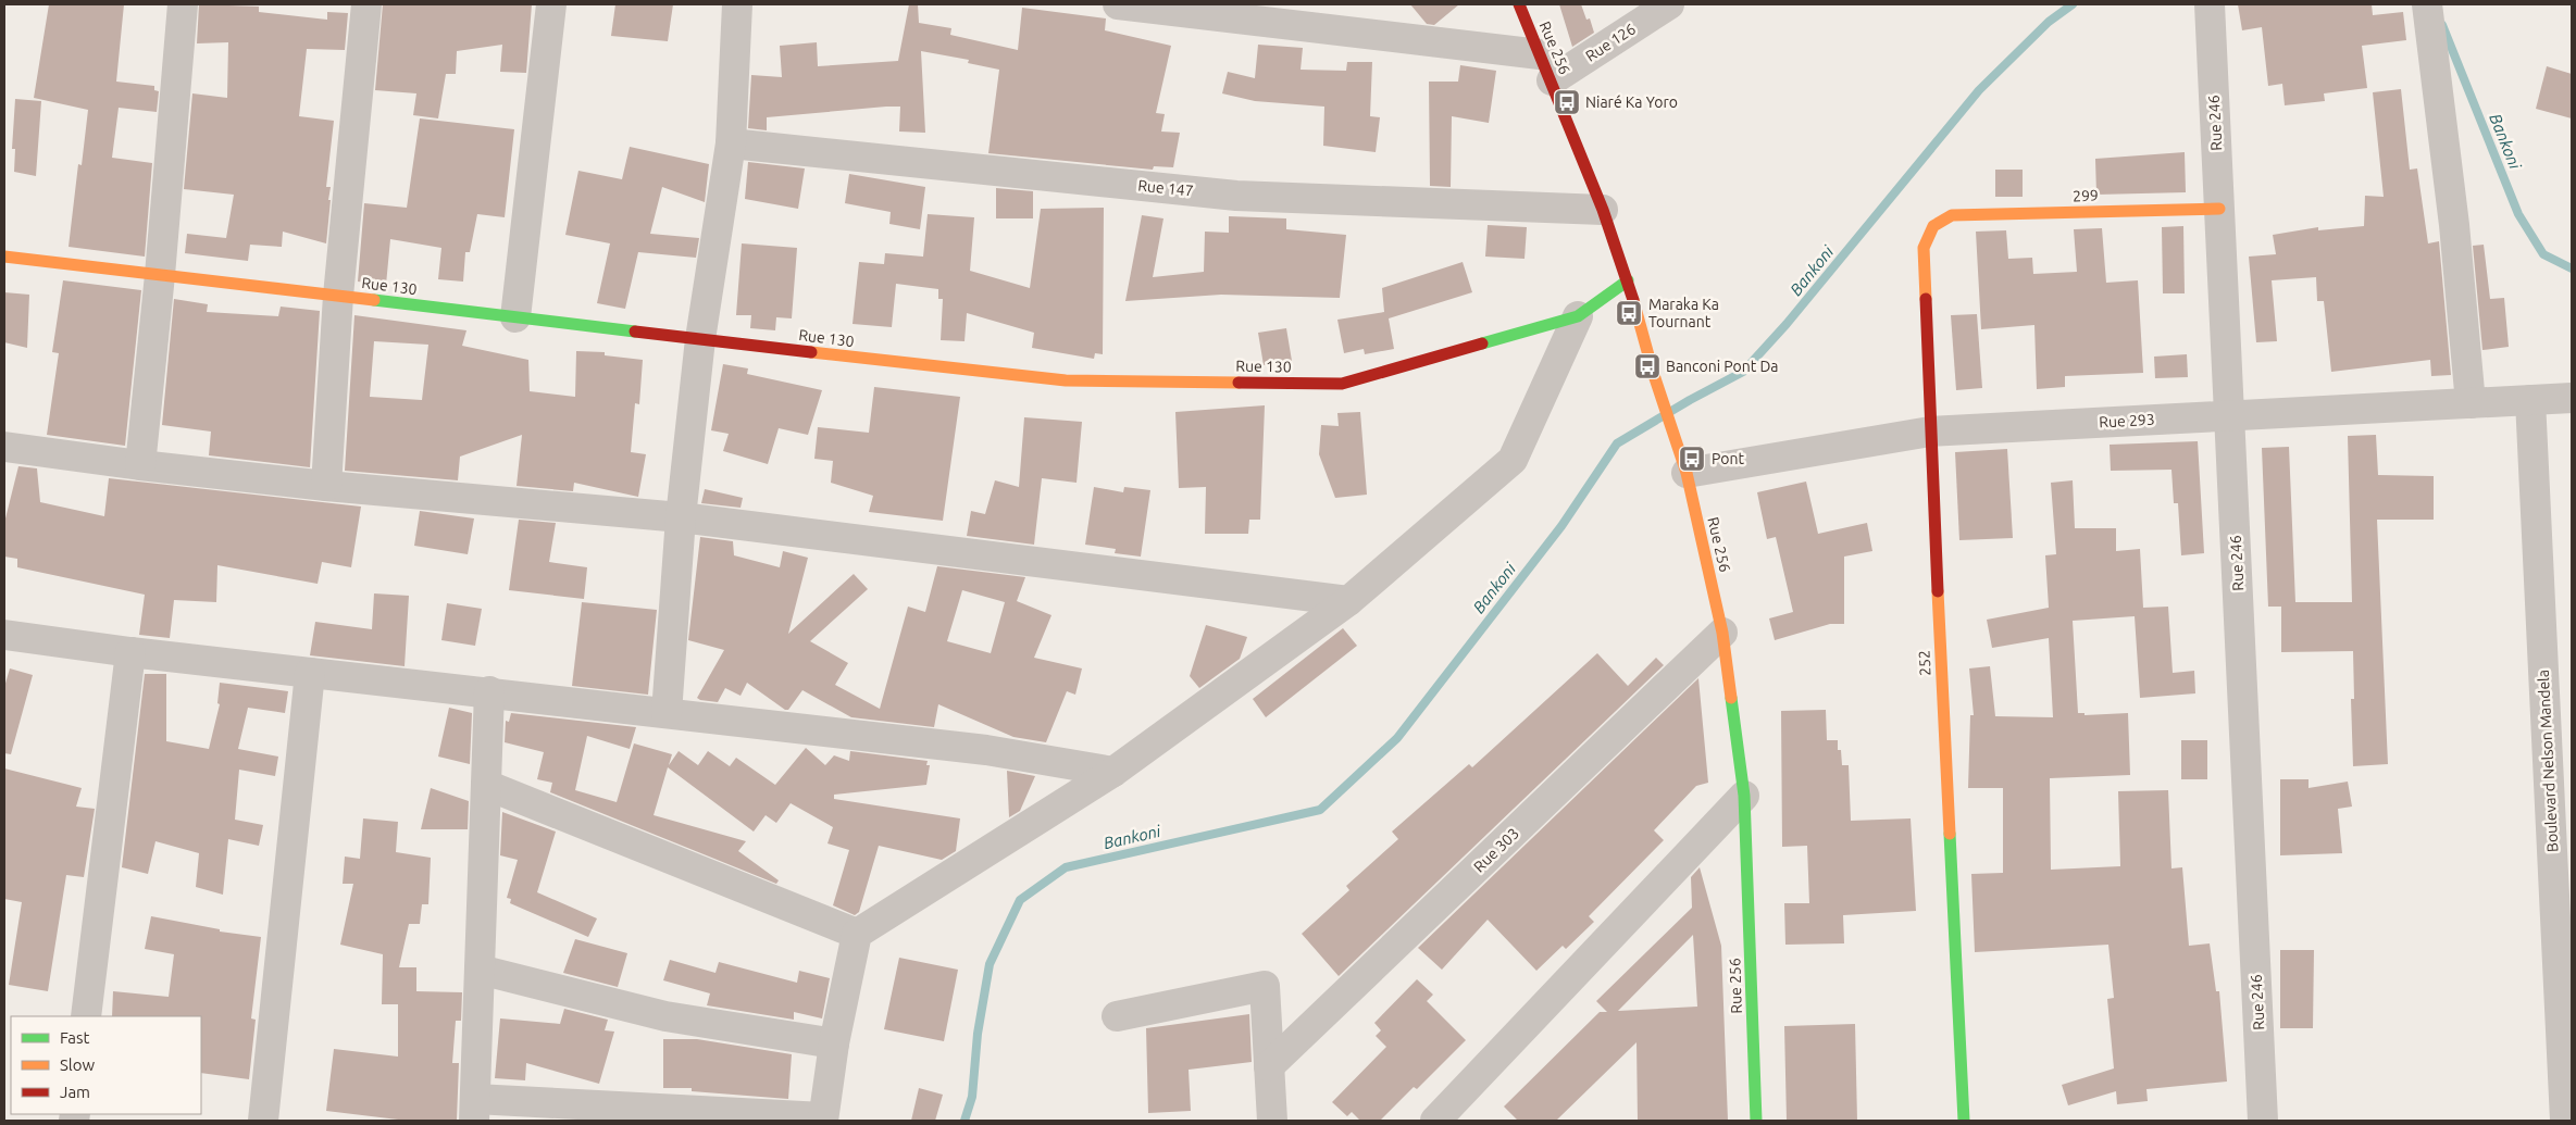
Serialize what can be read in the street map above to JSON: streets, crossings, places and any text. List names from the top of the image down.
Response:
{
  "streets": {
    "street": [
      "Rue 126",
      "Rue 256",
      "Rue 246",
      "Rue 147",
      "299",
      "Rue 130",
      "Rue 293",
      "252",
      "Boulevard Nelson Mandela",
      "Rue 303"
    ]
  },
  "crossings": [
    ["Rue 126", "Rue 256"],
    ["Rue 256", "Rue 147"],
    ["Rue 256", "Rue 130"],
    ["Rue 256", "Rue 293"],
    ["Rue 256", "Rue 303"],
    ["Rue 246", "299"],
    ["Rue 246", "Rue 293"],
    ["299", "252"],
    ["Rue 293", "252"],
    ["Rue 293", "Boulevard Nelson Mandela"]
  ],
  "water": ["Bankoni"],
  "places": {
    "bus stop": [
      "Niaré Ka Yoro",
      "Maraka Ka Tournant",
      "Banconi Pont Da",
      "Pont"
    ]
  },
  "legend": ["Fast", "Slow", "Jam"]
}
